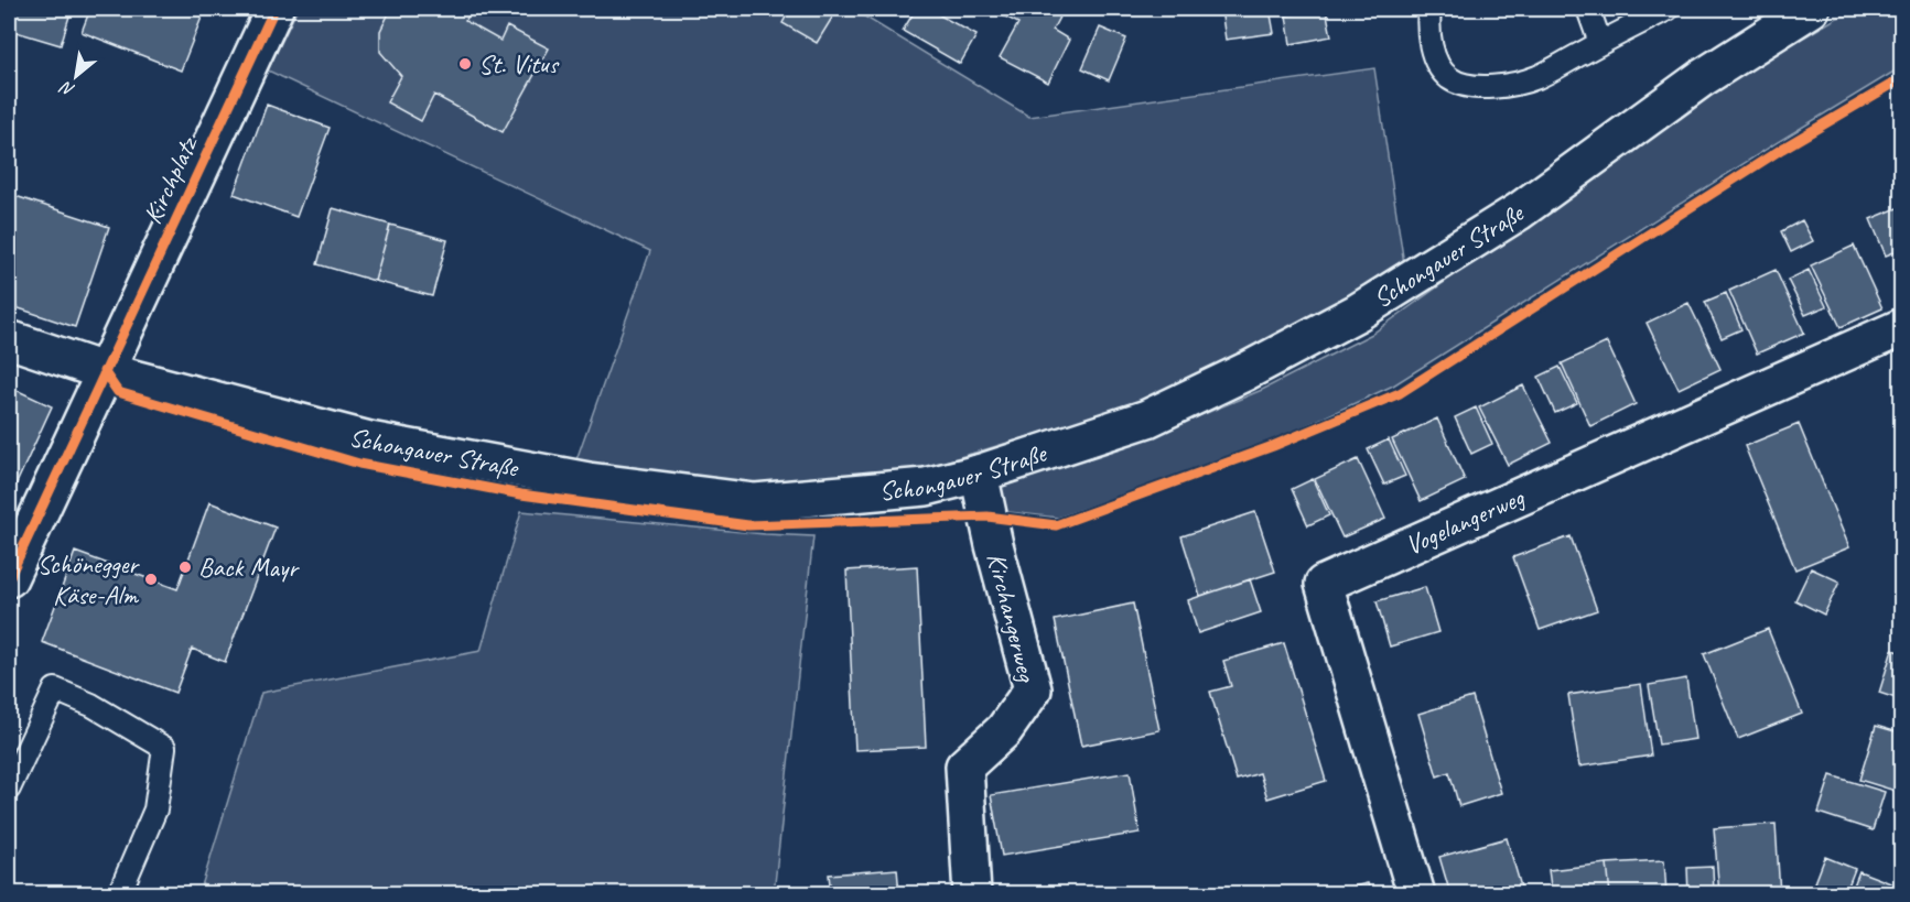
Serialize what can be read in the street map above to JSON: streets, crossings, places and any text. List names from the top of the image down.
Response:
{
  "streets": {
    "street": [
      "Kirchplatz",
      "Schongauer Straße",
      "Vogelangerweg",
      "Kirchangerweg"
    ]
  },
  "crossings": [
    ["Kirchplatz", "Schongauer Straße"],
    ["Schongauer Straße", "Kirchangerweg"]
  ],
  "places": ["St. Vitus", "Back Mayr", "Schönegger Käse-Alm"],
  "north": "bottom left"
}
